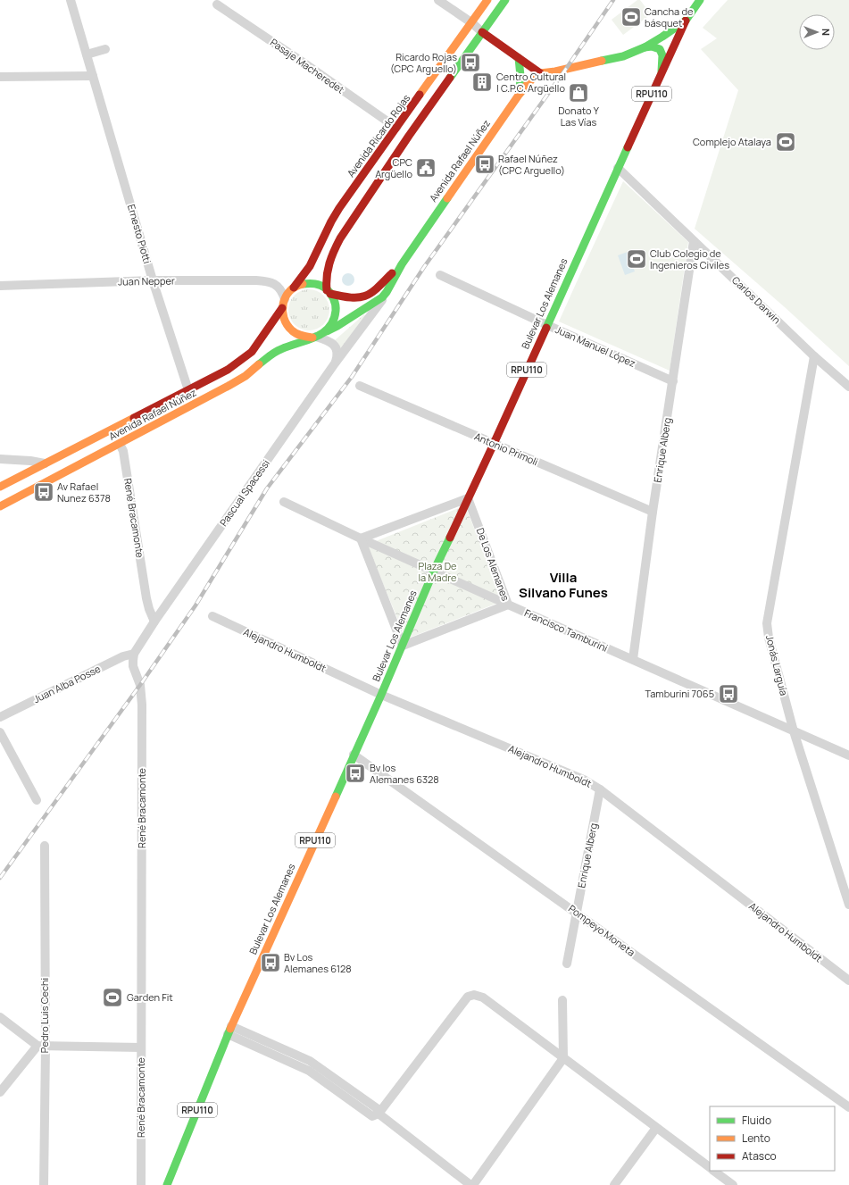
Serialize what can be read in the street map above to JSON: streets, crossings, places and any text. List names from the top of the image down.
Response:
{
  "streets": {
    "main road": [
      "RPU110",
      "Avenida Ricardo Rojas",
      "Avenida Rafael Núñez",
      "Bulevar Los Alemanes"
    ],
    "street": [
      "Pasaje Macheredet",
      "Ernesto Piotti",
      "Juan Nepper",
      "Carlos Darwin",
      "Juan Manuel López",
      "Antonio Prímoli",
      "Enrique Alberg",
      "Pascual Spacessi",
      "René Bracamonte",
      "De Los Alemanes",
      "Francisco Tamburini",
      "Alejandro Humboldt",
      "Jonás Larguía",
      "Juan Alba Posse",
      "Pompeyo Moneta",
      "Pedro Luis Cechi"
    ]
  },
  "crossings": [
    ["Pasaje Macheredet", "Avenida Ricardo Rojas"],
    ["Avenida Ricardo Rojas", "Avenida Rafael Núñez"],
    ["Avenida Ricardo Rojas", "Juan Nepper"],
    ["Avenida Rafael Núñez", "Ernesto Piotti"],
    ["Avenida Rafael Núñez", "Juan Nepper"],
    ["Avenida Rafael Núñez", "Pascual Spacessi"],
    ["Avenida Rafael Núñez", "René Bracamonte"],
    ["Ernesto Piotti", "Juan Nepper"],
    ["Carlos Darwin", "Bulevar Los Alemanes"],
    ["Carlos Darwin", "Enrique Alberg"],
    ["Carlos Darwin", "Jonás Larguía"],
    ["Bulevar Los Alemanes", "Juan Manuel López"],
    ["Bulevar Los Alemanes", "Antonio Prímoli"],
    ["Bulevar Los Alemanes", "De Los Alemanes"],
    ["Bulevar Los Alemanes", "Francisco Tamburini"],
    ["Bulevar Los Alemanes", "Alejandro Humboldt"],
    ["Bulevar Los Alemanes", "Pompeyo Moneta"],
    ["Juan Manuel López", "Enrique Alberg"],
    ["Antonio Prímoli", "Enrique Alberg"],
    ["Enrique Alberg", "Francisco Tamburini"],
    ["Enrique Alberg", "Alejandro Humboldt"],
    ["Enrique Alberg", "Pompeyo Moneta"],
    ["Pascual Spacessi", "René Bracamonte"],
    ["René Bracamonte", "Juan Alba Posse"],
    ["De Los Alemanes", "Francisco Tamburini"],
    ["Francisco Tamburini", "Jonás Larguía"]
  ],
  "districts": ["Villa Silvano Funes"],
  "parks": ["Plaza De la Madre"],
  "places": {
    "sports": [
      "Cancha de básquet",
      "Complejo Atalaya",
      "Club Colegio de Ingenieros Civiles",
      "Garden Fit"
    ],
    "bus stop": [
      "Ricardo Rojas (CPC Arguello)",
      "Rafael Núñez (CPC Arguello)",
      "Av Rafael Nunez 6378",
      "Tamburini 7065",
      "Bv los Alemanes 6328",
      "Bv Los Alemanes 6128"
    ],
    "building": ["Centro Cultural | C.P.C. Argüello"],
    "shop": ["Donato Y Las Vías"],
    "public building": ["CPC Argüello"]
  },
  "legend": ["Fluido", "Lento", "Atasco"],
  "north": "right"
}
